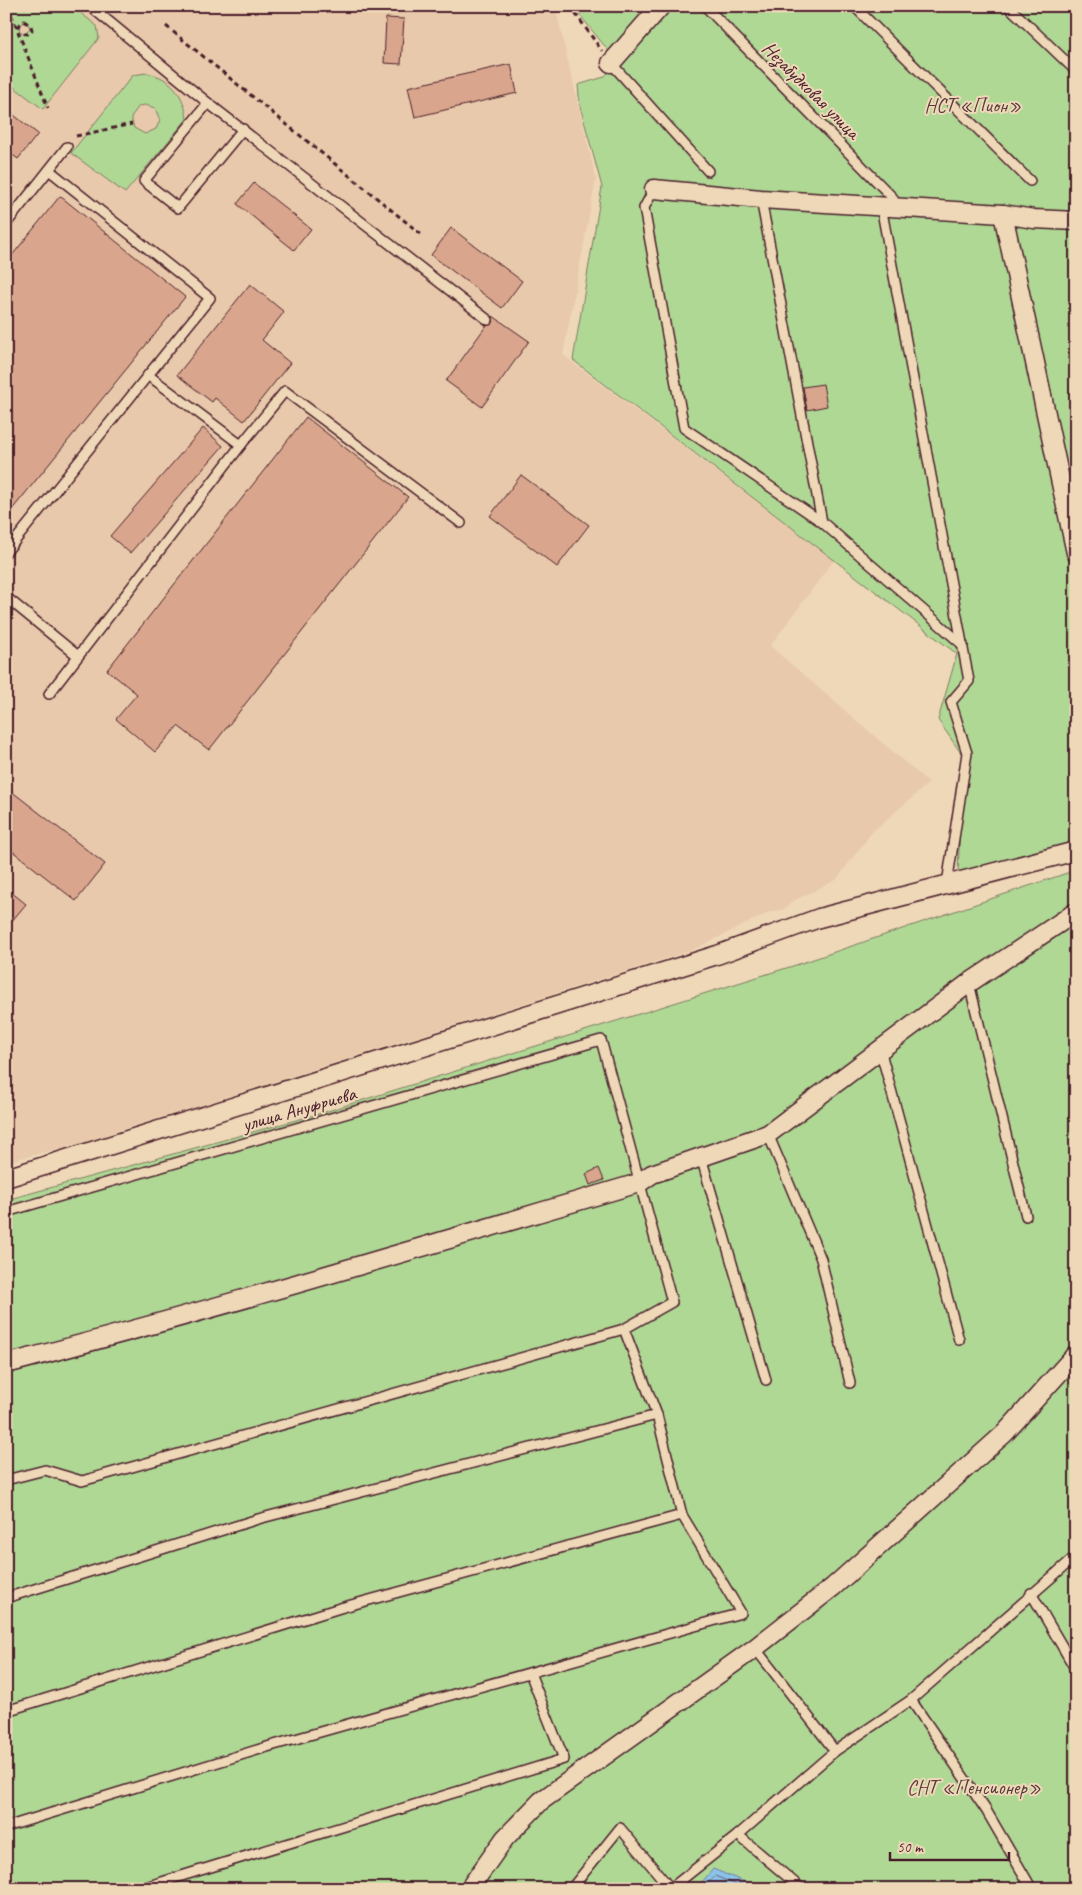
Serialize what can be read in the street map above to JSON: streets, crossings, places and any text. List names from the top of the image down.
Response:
{
  "streets": {
    "lane": ["Незабудковая улица", "улица Ануфриева"]
  },
  "parks": ["НСТ «Пион»", "СНТ «Пенсионер»"],
  "scale_bar": "50 m"
}
